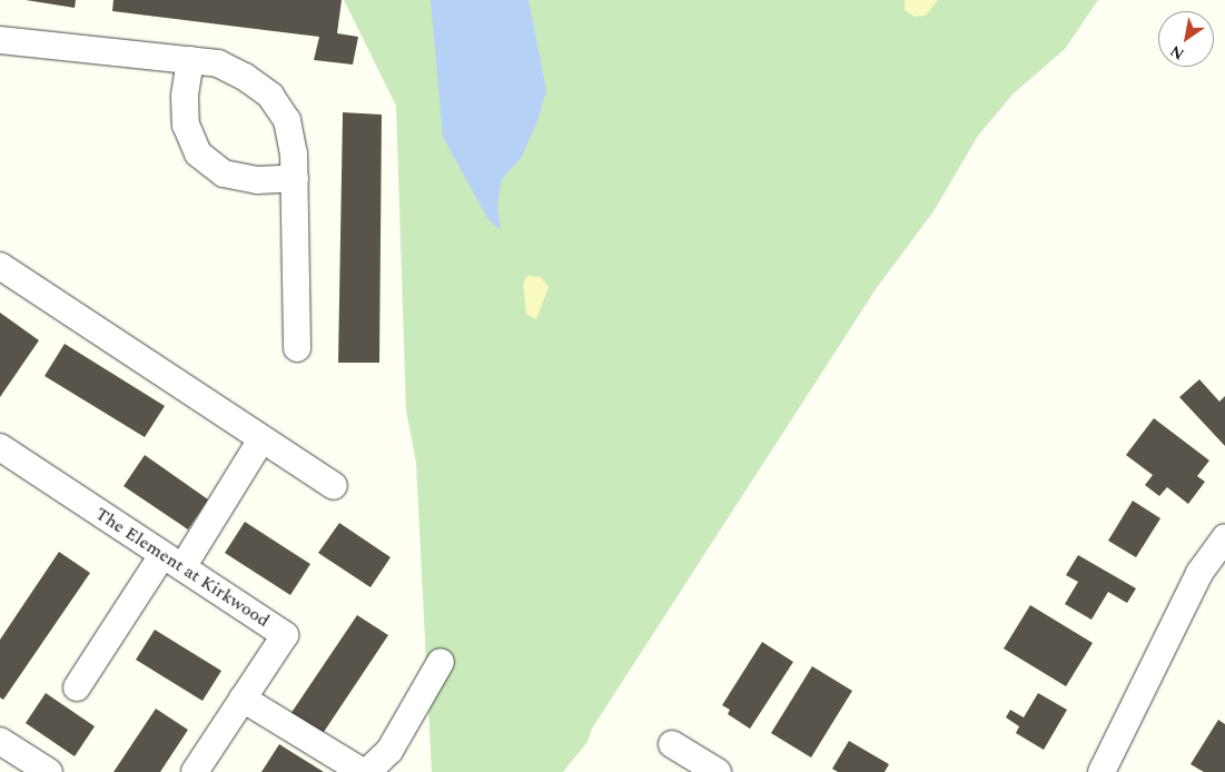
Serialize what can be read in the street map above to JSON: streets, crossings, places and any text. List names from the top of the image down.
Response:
{
  "streets": {
    "street": ["The Element at Kirkwood"]
  },
  "north": "bottom left"
}
